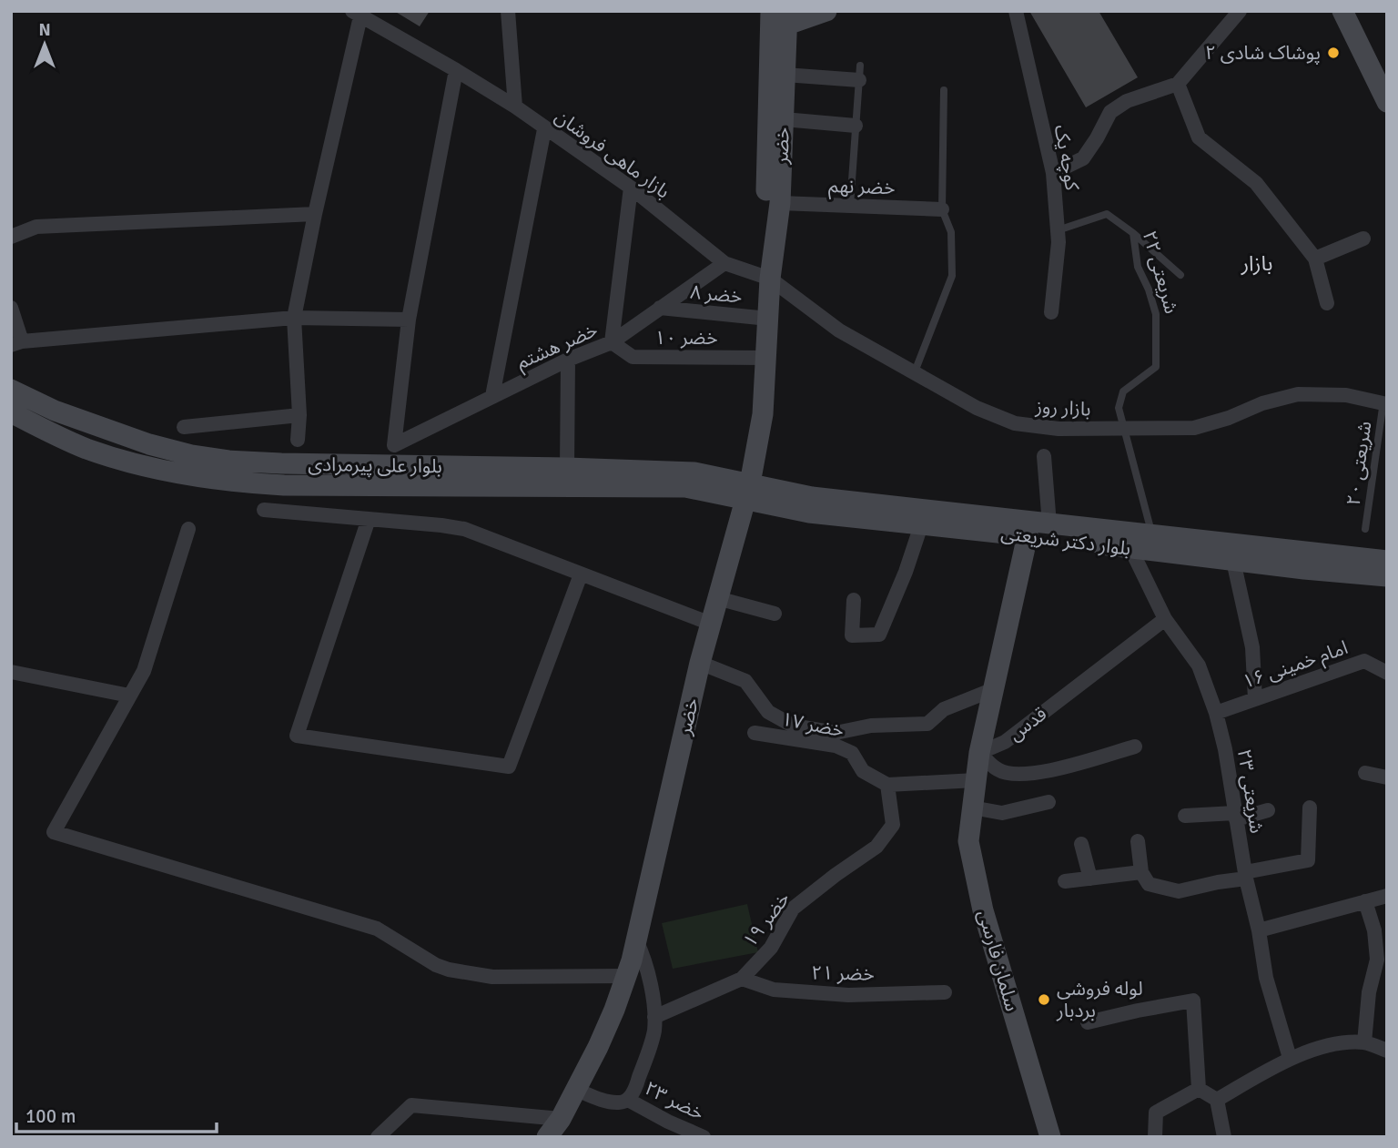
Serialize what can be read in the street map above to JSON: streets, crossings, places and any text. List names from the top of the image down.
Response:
{
  "streets": {
    "street": [
      "خضر",
      "بازار ماهی فروشان",
      "کوچه یک",
      "خضر نهم",
      "خضر ۸",
      "خضر ۱۰",
      "خضر هشتم",
      "بازار روز",
      "بلوار علی پیرمرادی",
      "بلوار دکتر شریعتی",
      "امام خمینی ۱۶",
      "قدس",
      "خضر ۱۷",
      "شریعتی ۲۳",
      "خضر ۱۹",
      "سلمان فارسی",
      "خضر ۲۱",
      "خضر ۲۳"
    ],
    "lane": ["شریعتی ۲۲", "شریعتی ۲۰"]
  },
  "crossings": [
    ["خضر", "بازار ماهی فروشان"],
    ["خضر", "خضر نهم"],
    ["خضر", "خضر ۸"],
    ["خضر", "خضر ۱۰"],
    ["خضر", "بازار روز"],
    ["خضر", "بلوار علی پیرمرادی"],
    ["خضر", "بلوار دکتر شریعتی"],
    ["بازار ماهی فروشان", "خضر هشتم"],
    ["بازار ماهی فروشان", "بازار روز"],
    ["کوچه یک", "شریعتی ۲۲"],
    ["شریعتی ۲۲", "بازار روز"],
    ["شریعتی ۲۲", "بلوار دکتر شریعتی"],
    ["خضر ۸", "خضر هشتم"],
    ["خضر ۱۰", "خضر هشتم"],
    ["بازار روز", "شریعتی ۲۰"],
    ["بلوار علی پیرمرادی", "بلوار دکتر شریعتی"],
    ["بلوار دکتر شریعتی", "شریعتی ۲۳"],
    ["امام خمینی ۱۶", "شریعتی ۲۳"],
    ["قدس", "شریعتی ۲۳"],
    ["خضر ۱۷", "خضر ۱۹"],
    ["خضر ۱۹", "خضر ۲۱"]
  ],
  "districts": ["بازار"],
  "places": ["پوشاک شادی ۲", "لوله فروشی بردبار"],
  "scale_bar": "100 m",
  "north": "top"
}
